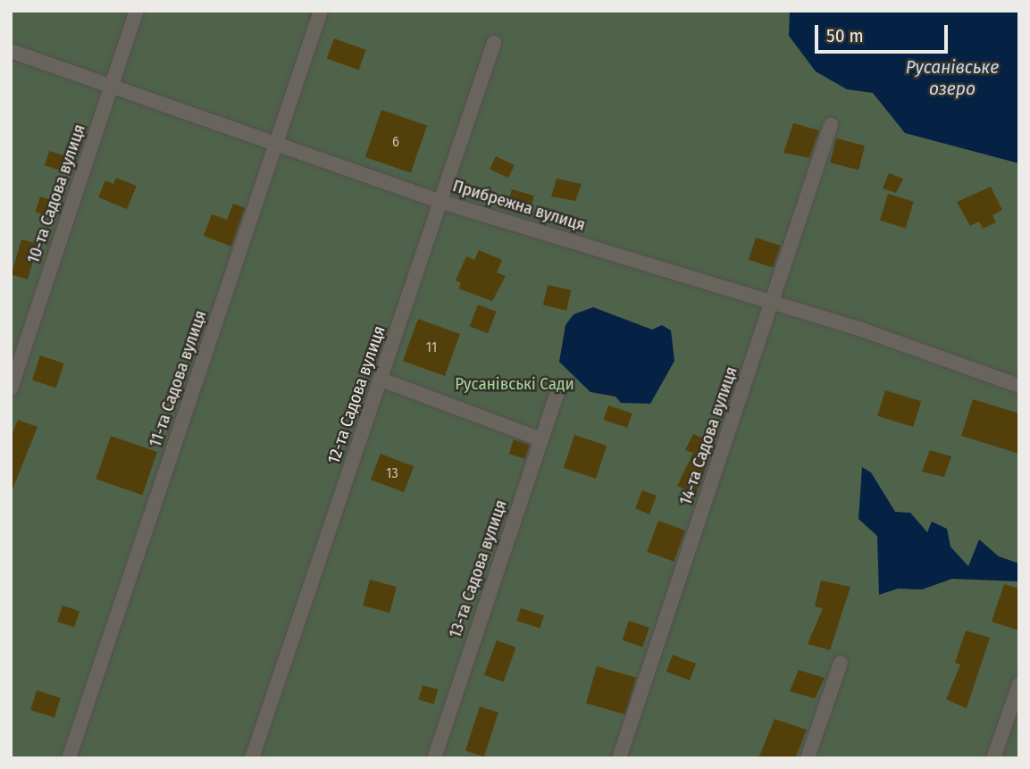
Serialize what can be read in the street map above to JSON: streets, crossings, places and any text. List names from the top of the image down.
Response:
{
  "streets": {
    "street": [
      "10-та Садова вулиця",
      "Прибрежна вулиця",
      "11-та Садова вулиця",
      "12-та Садова вулиця",
      "14-та Садова вулиця",
      "13-та Садова вулиця"
    ]
  },
  "crossings": [
    ["10-та Садова вулиця", "Прибрежна вулиця"],
    ["Прибрежна вулиця", "11-та Садова вулиця"],
    ["Прибрежна вулиця", "12-та Садова вулиця"],
    ["Прибрежна вулиця", "14-та Садова вулиця"]
  ],
  "water": ["Русанівське озеро"],
  "parks": ["Русанівські Сади"],
  "house_numbers": ["6", "11", "13"],
  "scale_bar": "50 m"
}
